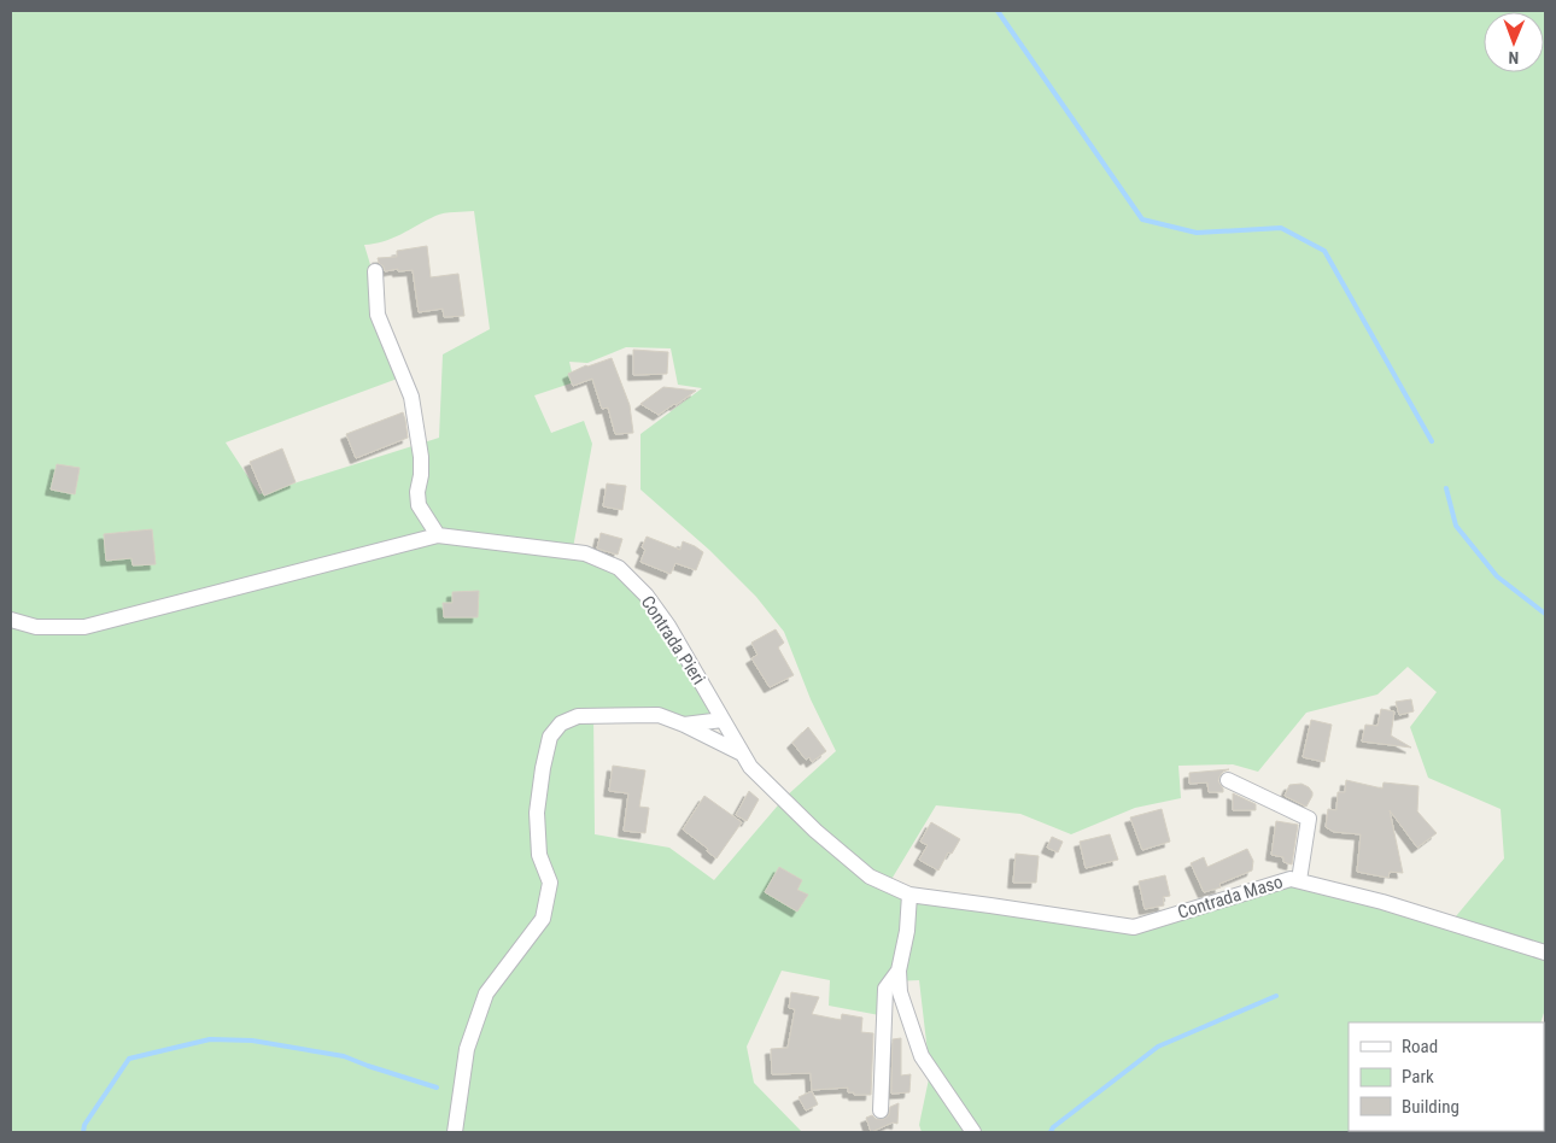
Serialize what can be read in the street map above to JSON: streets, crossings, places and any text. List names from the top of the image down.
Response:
{
  "streets": {
    "street": ["Contrada Pieri", "Contrada Maso"]
  },
  "crossings": [
    ["Contrada Pieri", "Contrada Maso"]
  ],
  "legend": ["Road", "Park", "Building"],
  "north": "bottom"
}
